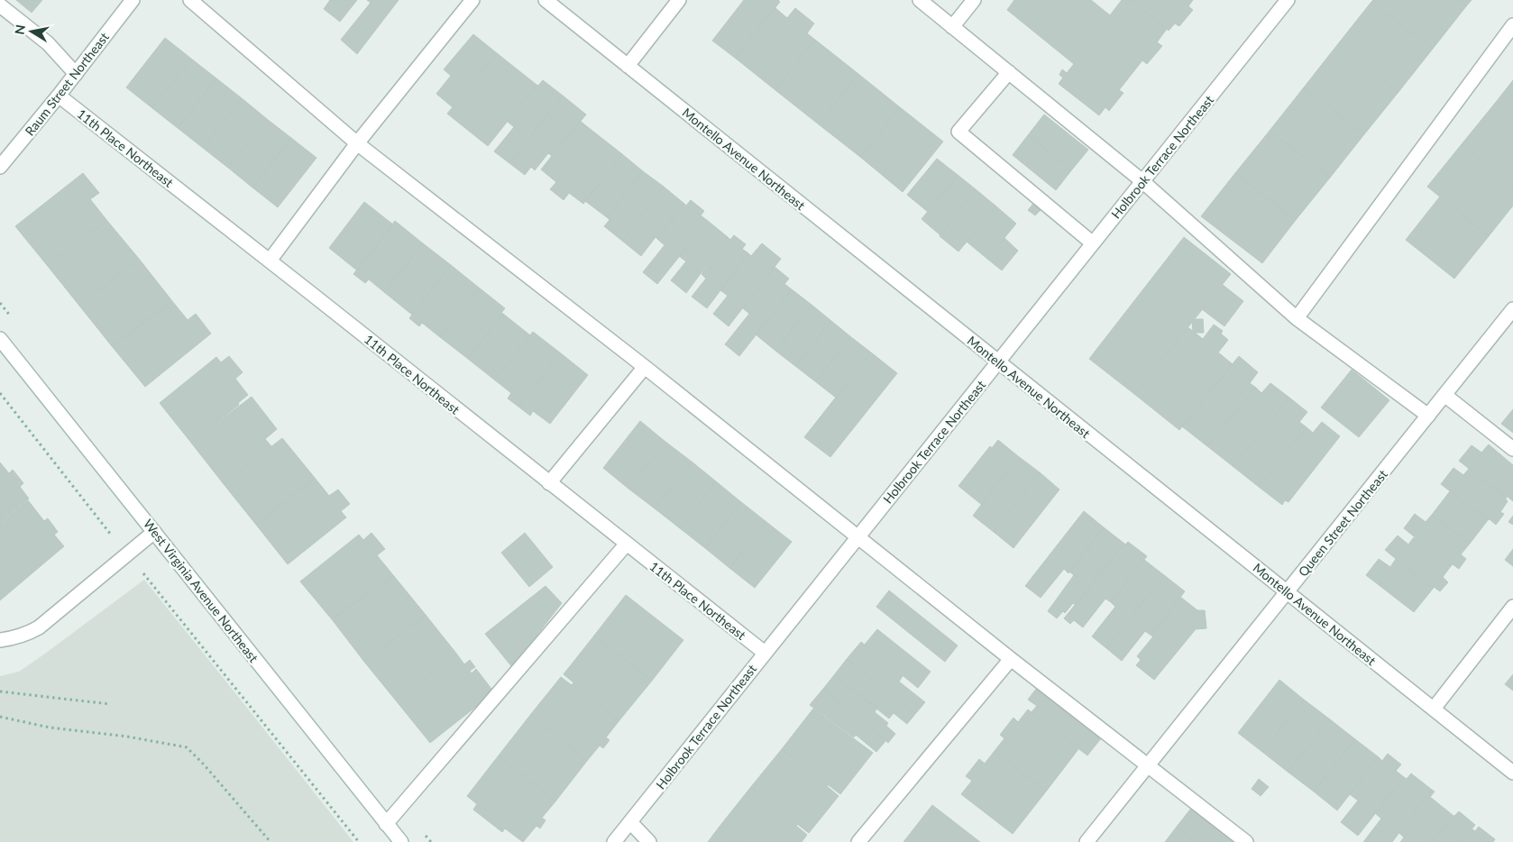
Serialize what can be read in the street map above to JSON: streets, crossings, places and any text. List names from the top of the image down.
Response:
{
  "streets": {
    "street": [
      "Raum Street Northeast",
      "11th Place Northeast",
      "Holbrook Terrace Northeast",
      "Montello Avenue Northeast",
      "Queen Street Northeast",
      "West Virginia Avenue Northeast"
    ]
  },
  "crossings": [
    ["Raum Street Northeast", "11th Place Northeast"],
    ["11th Place Northeast", "Holbrook Terrace Northeast"],
    ["Holbrook Terrace Northeast", "Montello Avenue Northeast"],
    ["Montello Avenue Northeast", "Queen Street Northeast"]
  ],
  "north": "left"
}
